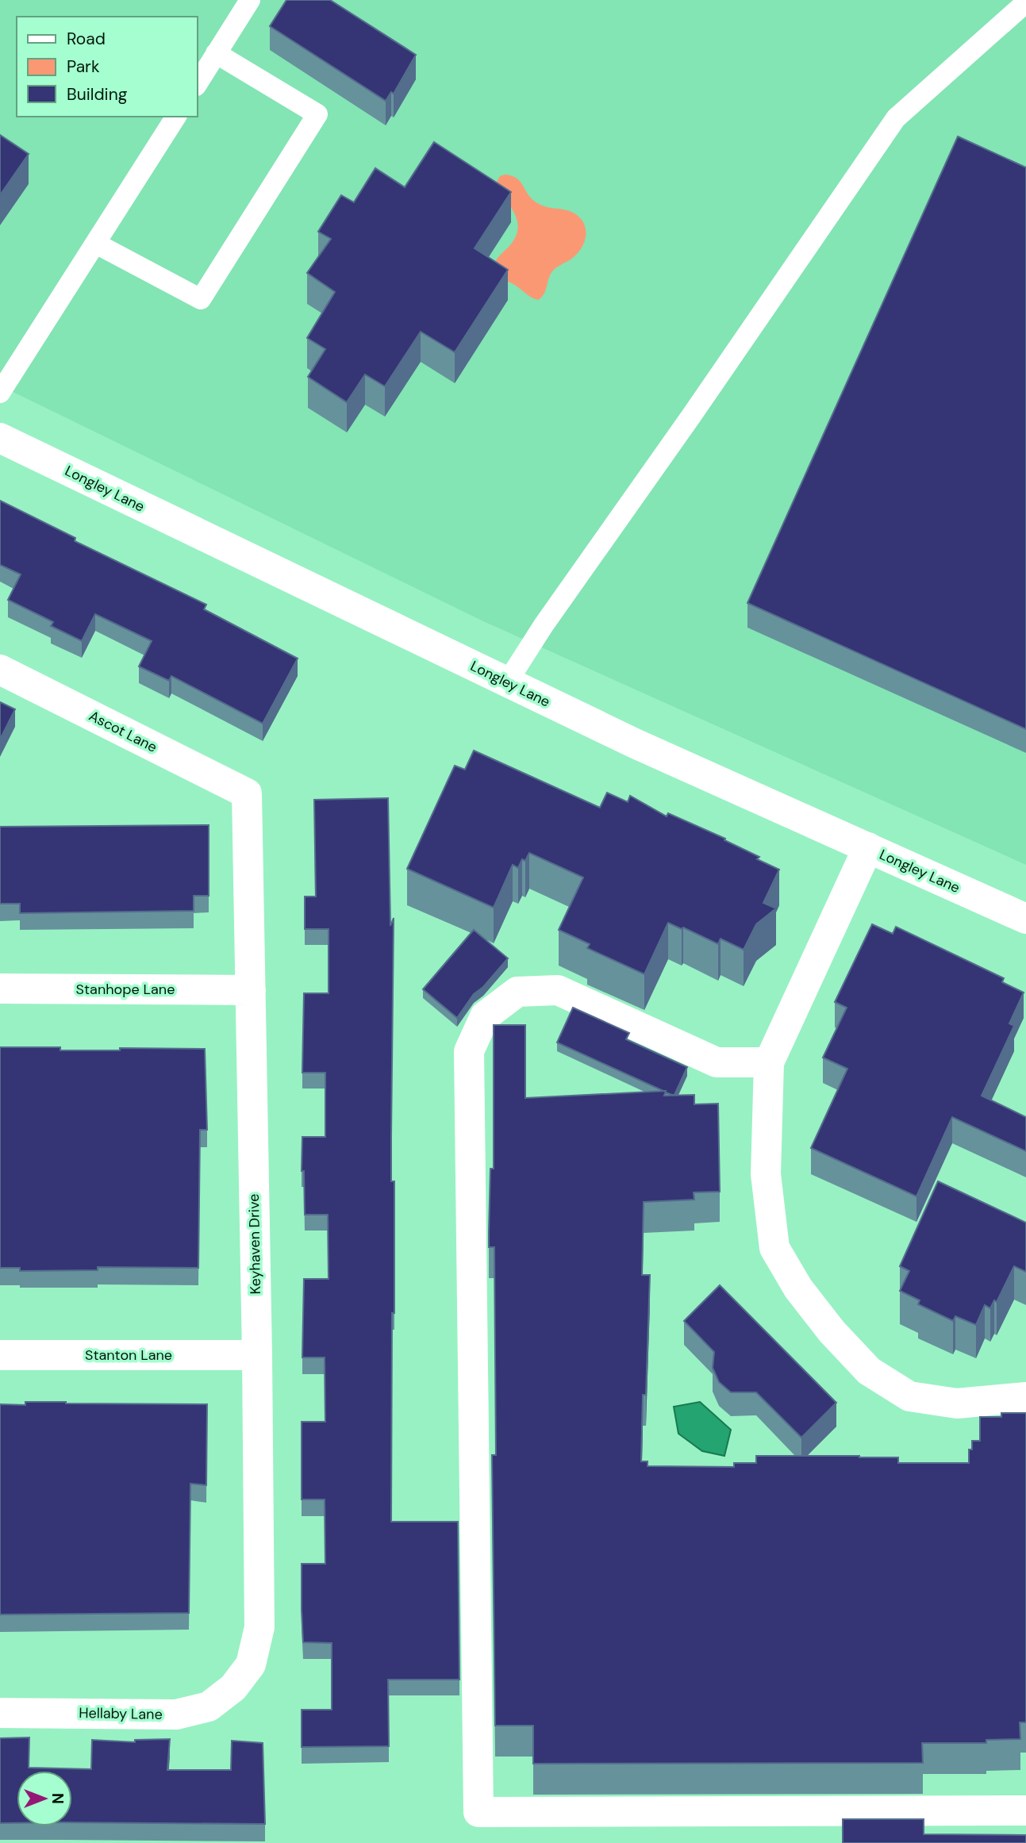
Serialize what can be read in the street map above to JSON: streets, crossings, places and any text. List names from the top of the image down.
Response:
{
  "streets": {
    "street": [
      "Longley Lane",
      "Ascot Lane",
      "Stanhope Lane",
      "Keyhaven Drive",
      "Stanton Lane",
      "Hellaby Lane"
    ]
  },
  "crossings": [
    ["Ascot Lane", "Keyhaven Drive"],
    ["Stanhope Lane", "Keyhaven Drive"],
    ["Keyhaven Drive", "Stanton Lane"],
    ["Keyhaven Drive", "Hellaby Lane"]
  ],
  "legend": ["Road", "Park", "Building"],
  "north": "right"
}
